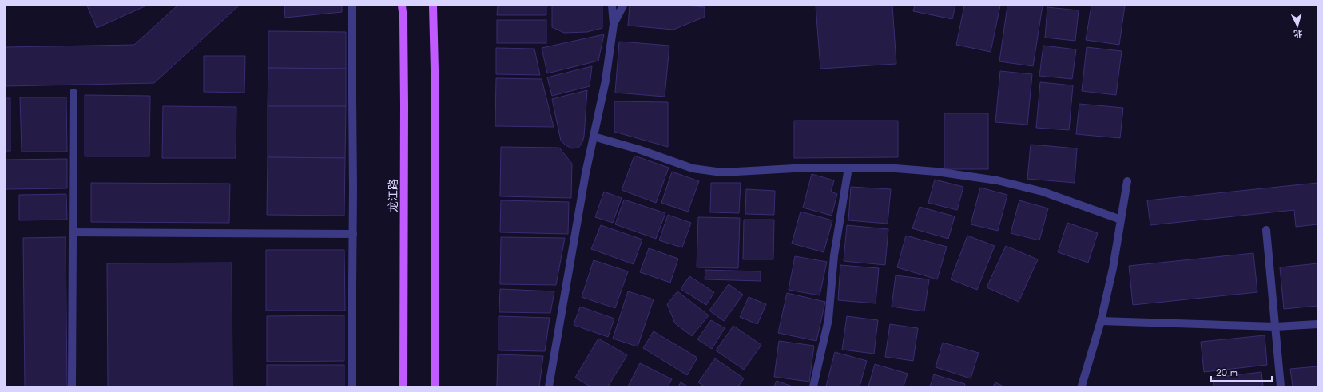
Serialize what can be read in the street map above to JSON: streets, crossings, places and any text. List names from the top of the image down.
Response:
{
  "streets": {
    "main road": ["龙江路"]
  },
  "scale_bar": "20 m",
  "north": "bottom"
}
